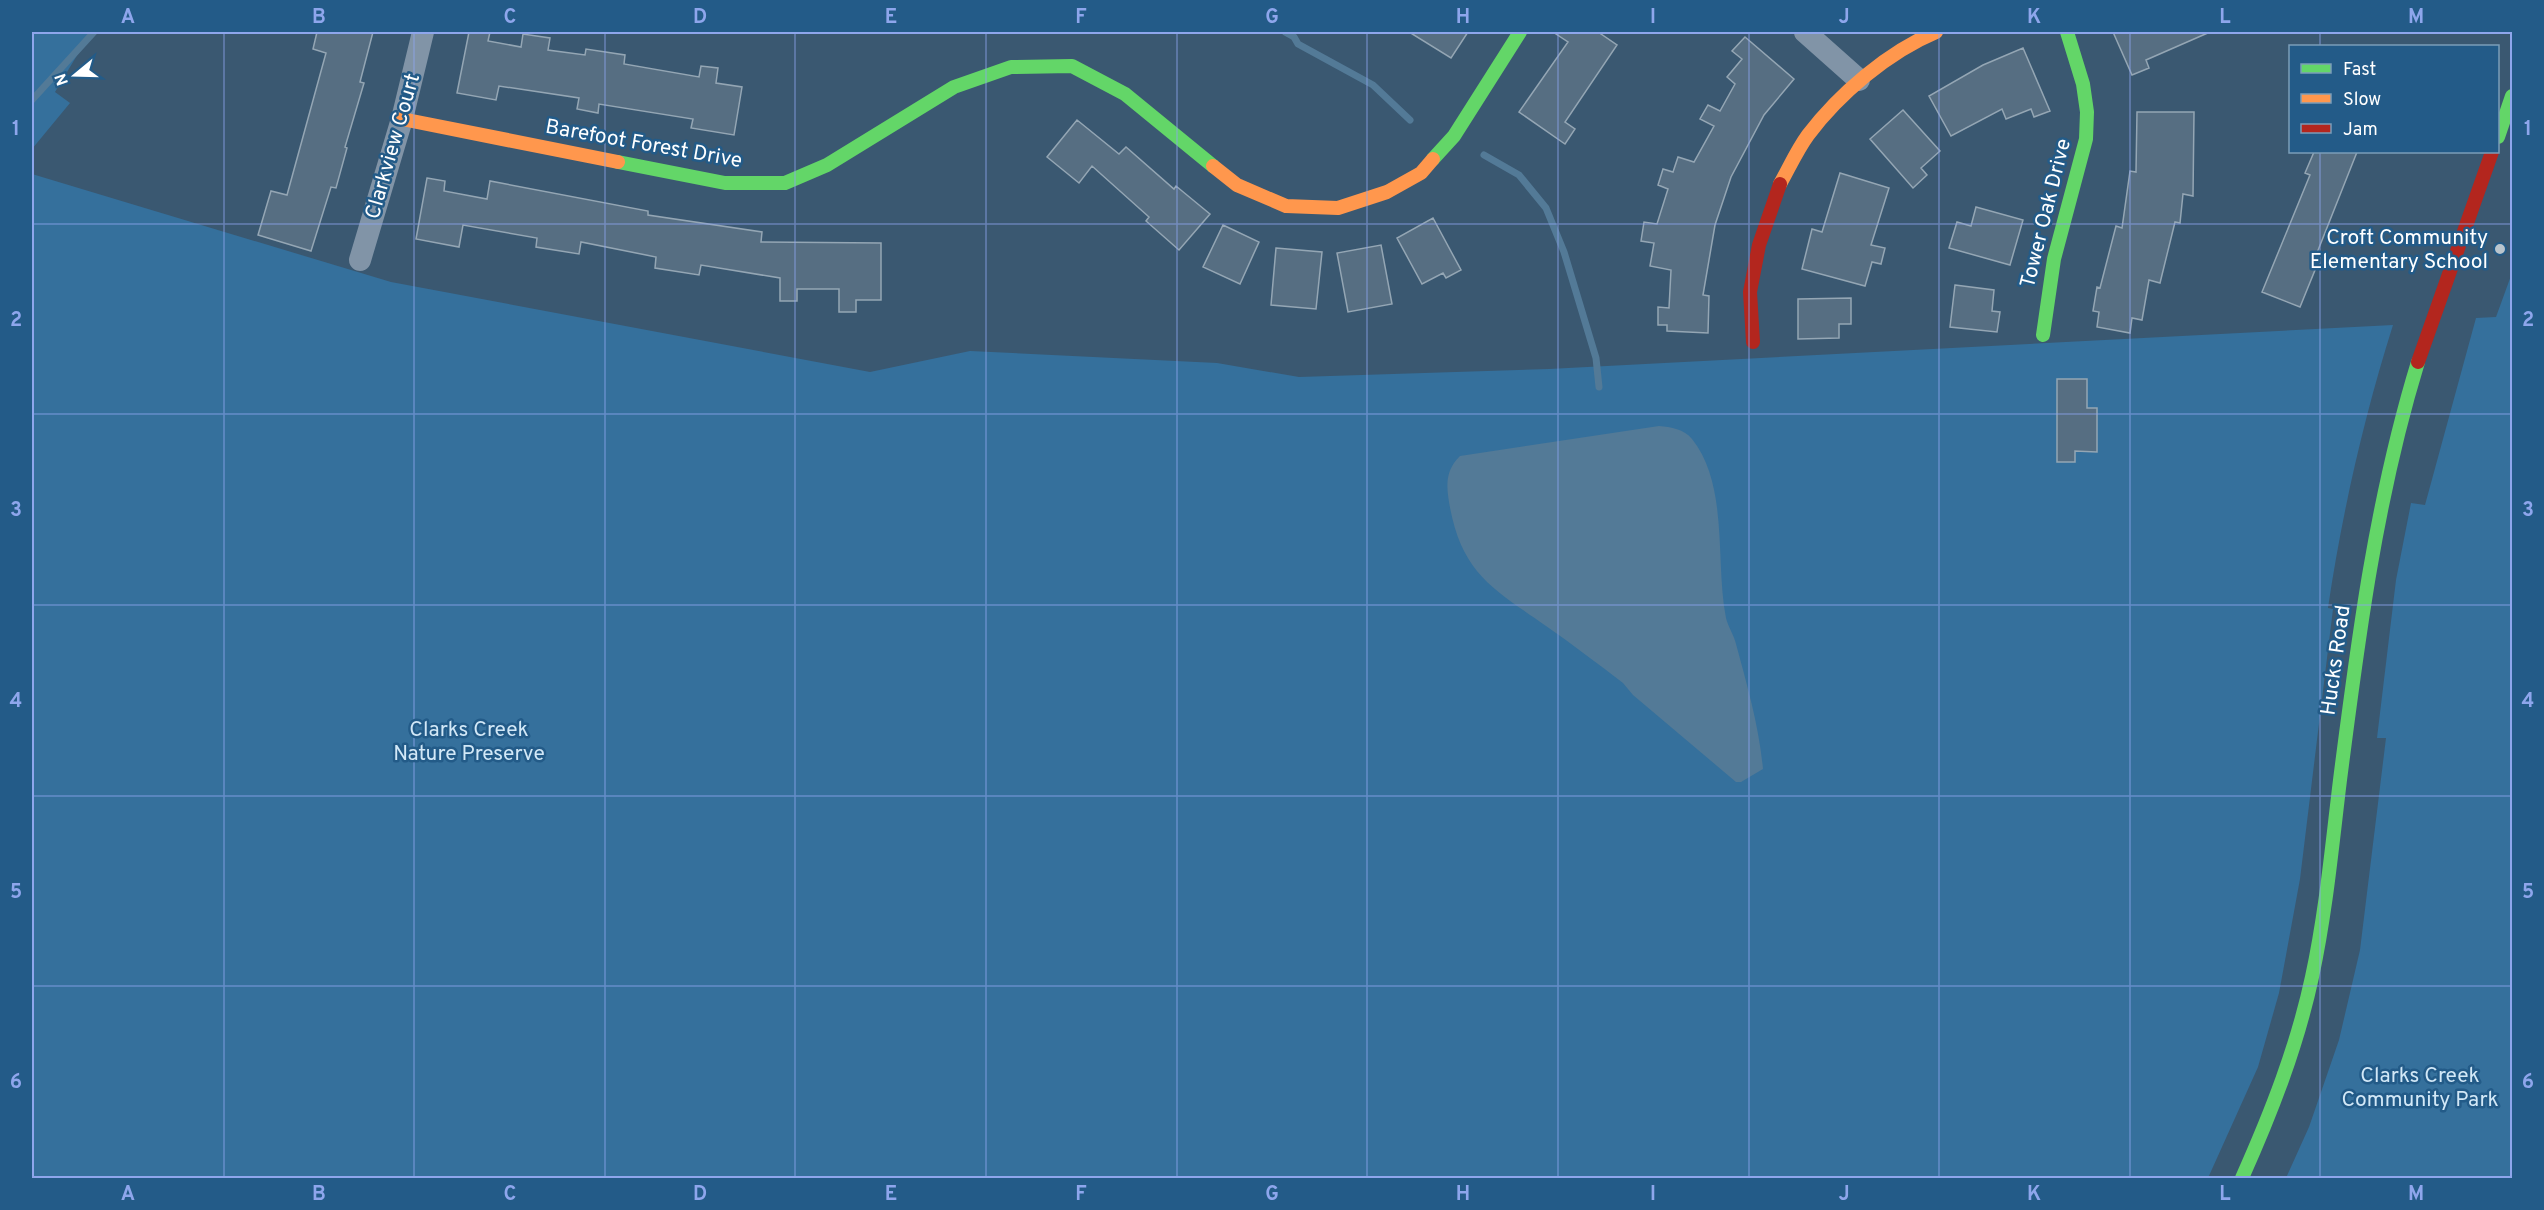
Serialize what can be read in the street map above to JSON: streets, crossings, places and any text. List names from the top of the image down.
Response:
{
  "streets": {
    "street": [
      "Barefoot Forest Drive",
      "Clarkview Court",
      "Tower Oak Drive",
      "Hucks Road"
    ]
  },
  "crossings": [
    ["Barefoot Forest Drive", "Clarkview Court"]
  ],
  "parks": ["Clarks Creek Nature Preserve", "Clarks Creek Community Park"],
  "places": ["Croft Community Elementary School"],
  "legend": ["Fast", "Slow", "Jam"],
  "north": "left",
  "grid": {
    "columns": [
      "A",
      "B",
      "C",
      "D",
      "E",
      "F",
      "G",
      "H",
      "I",
      "J",
      "K",
      "L",
      "M"
    ],
    "rows": [
      "1",
      "2",
      "3",
      "4",
      "5",
      "6"
    ]
  }
}
